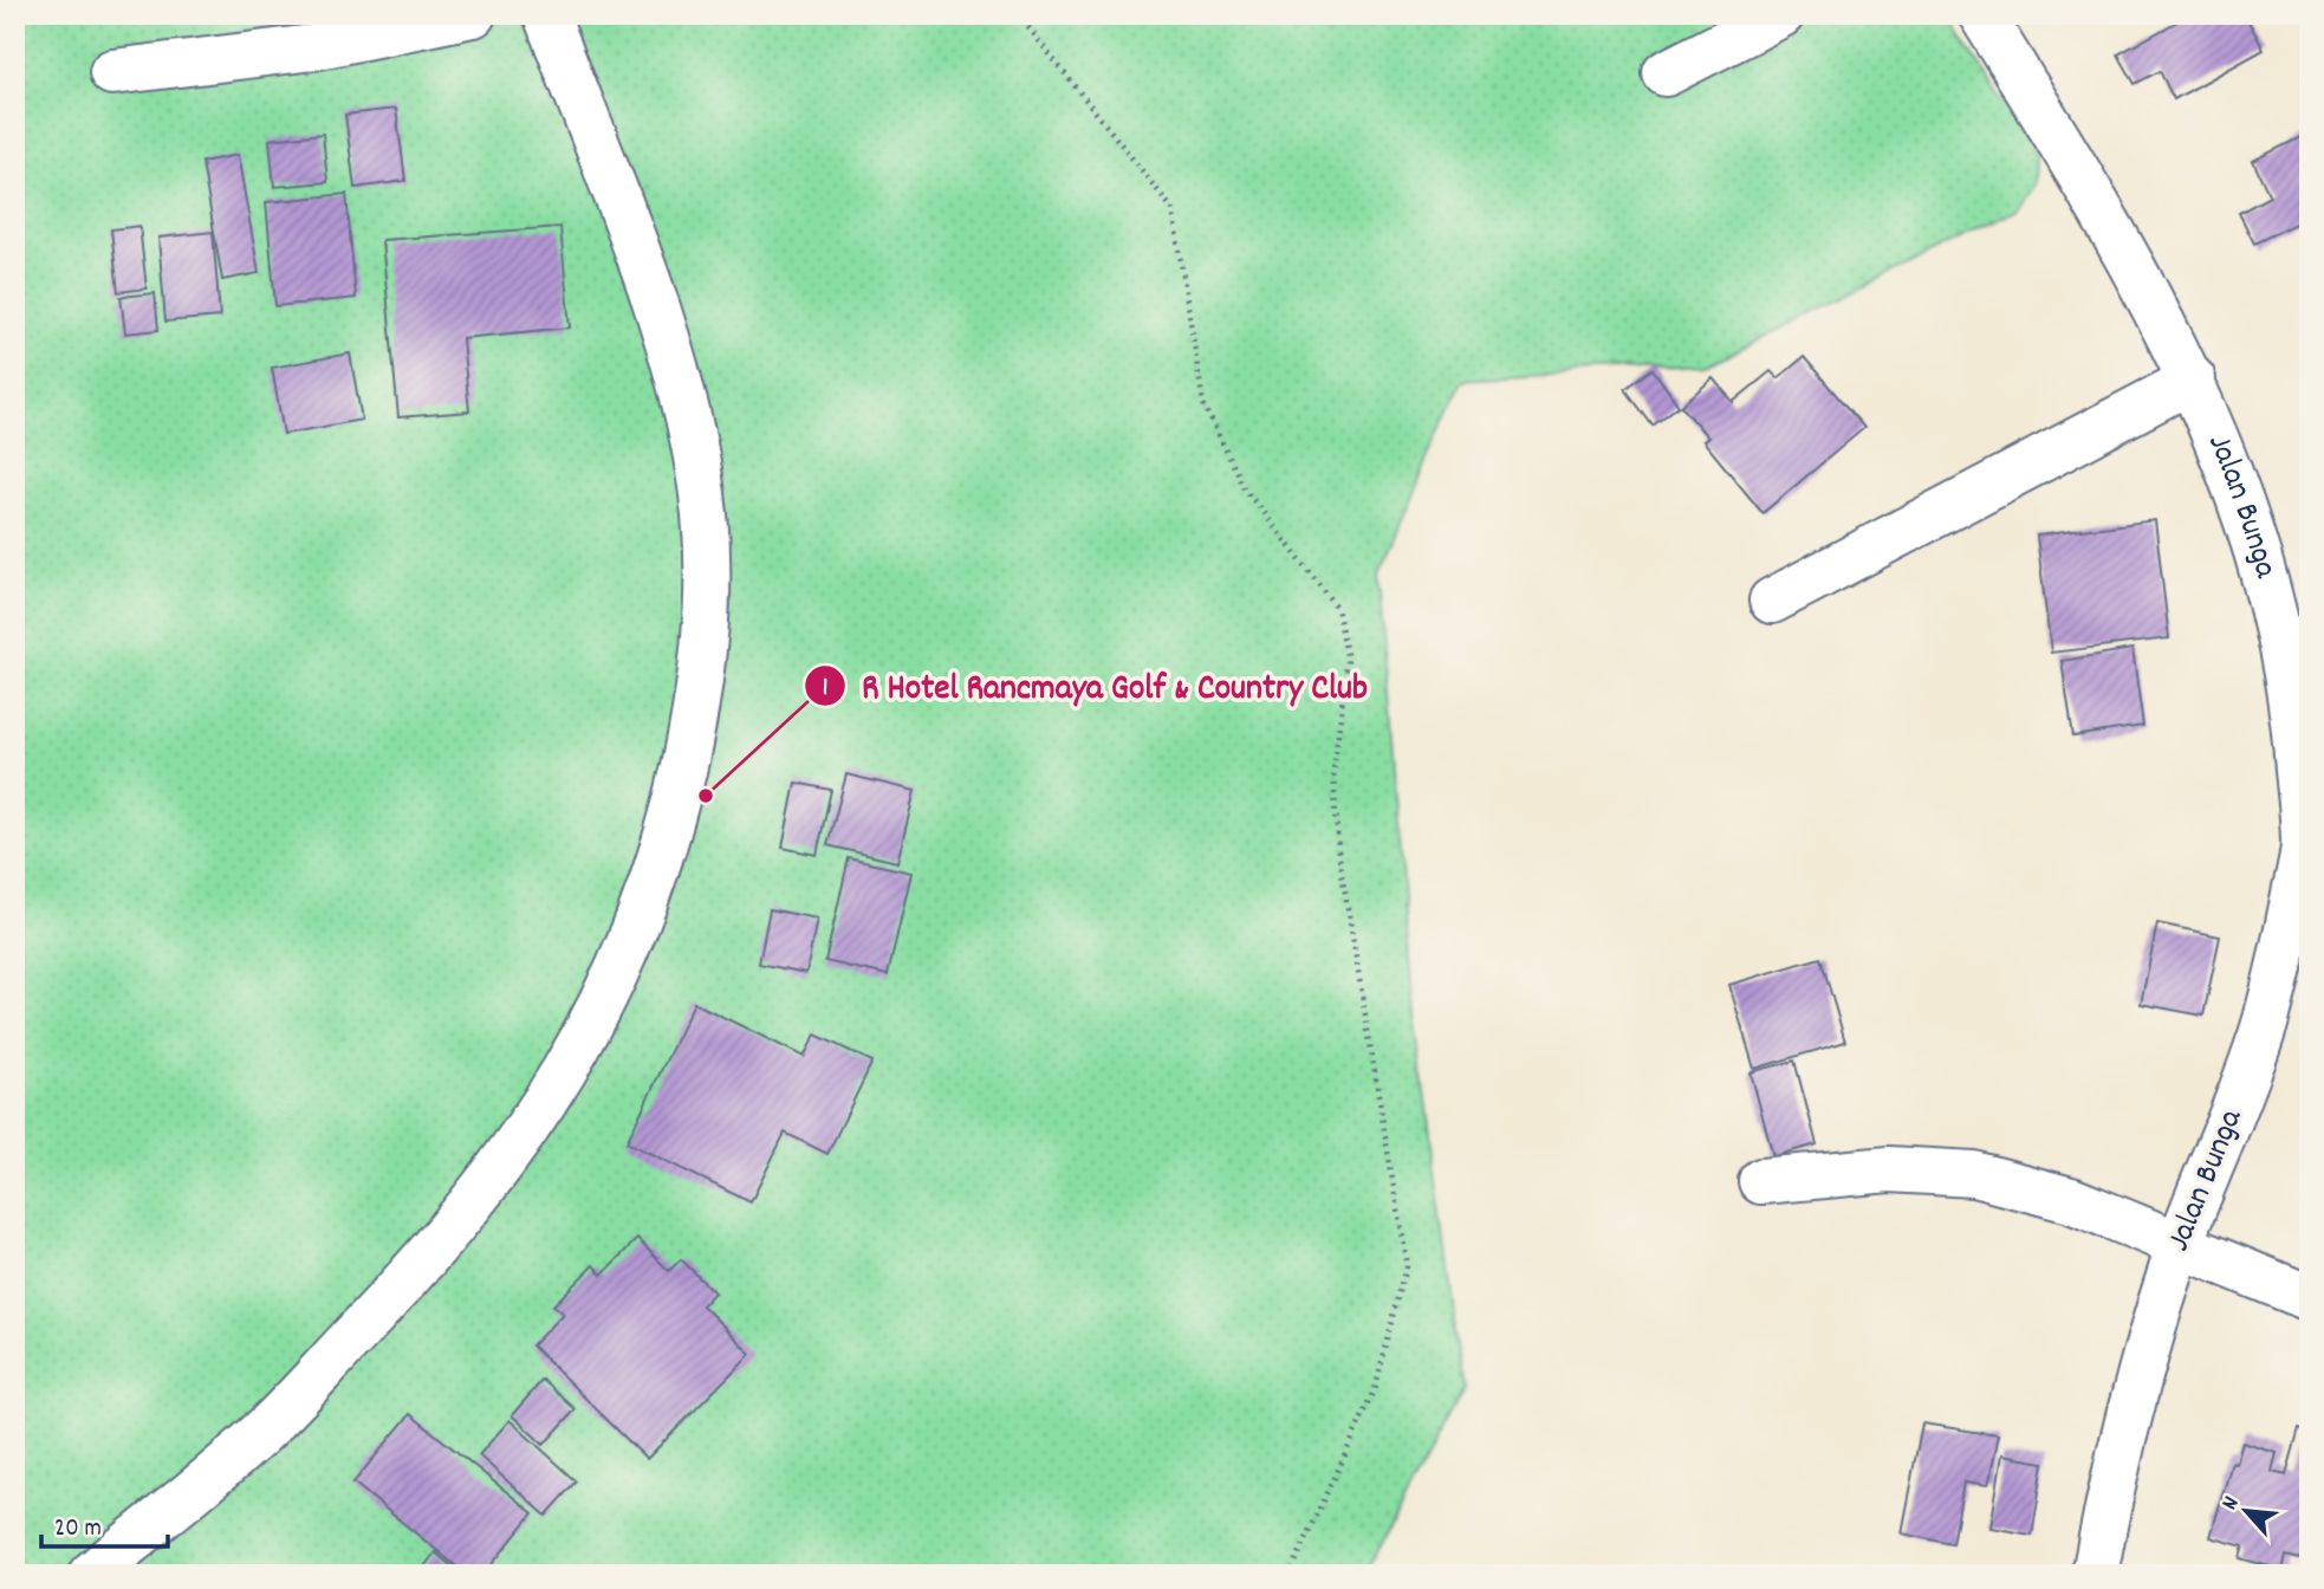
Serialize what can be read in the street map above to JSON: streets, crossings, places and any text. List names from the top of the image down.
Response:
{
  "streets": {
    "street": ["Jalan Bunga"]
  },
  "places": ["R Hotel Rancmaya Golf & Country Club"],
  "scale_bar": "20 m",
  "north": "top left"
}
